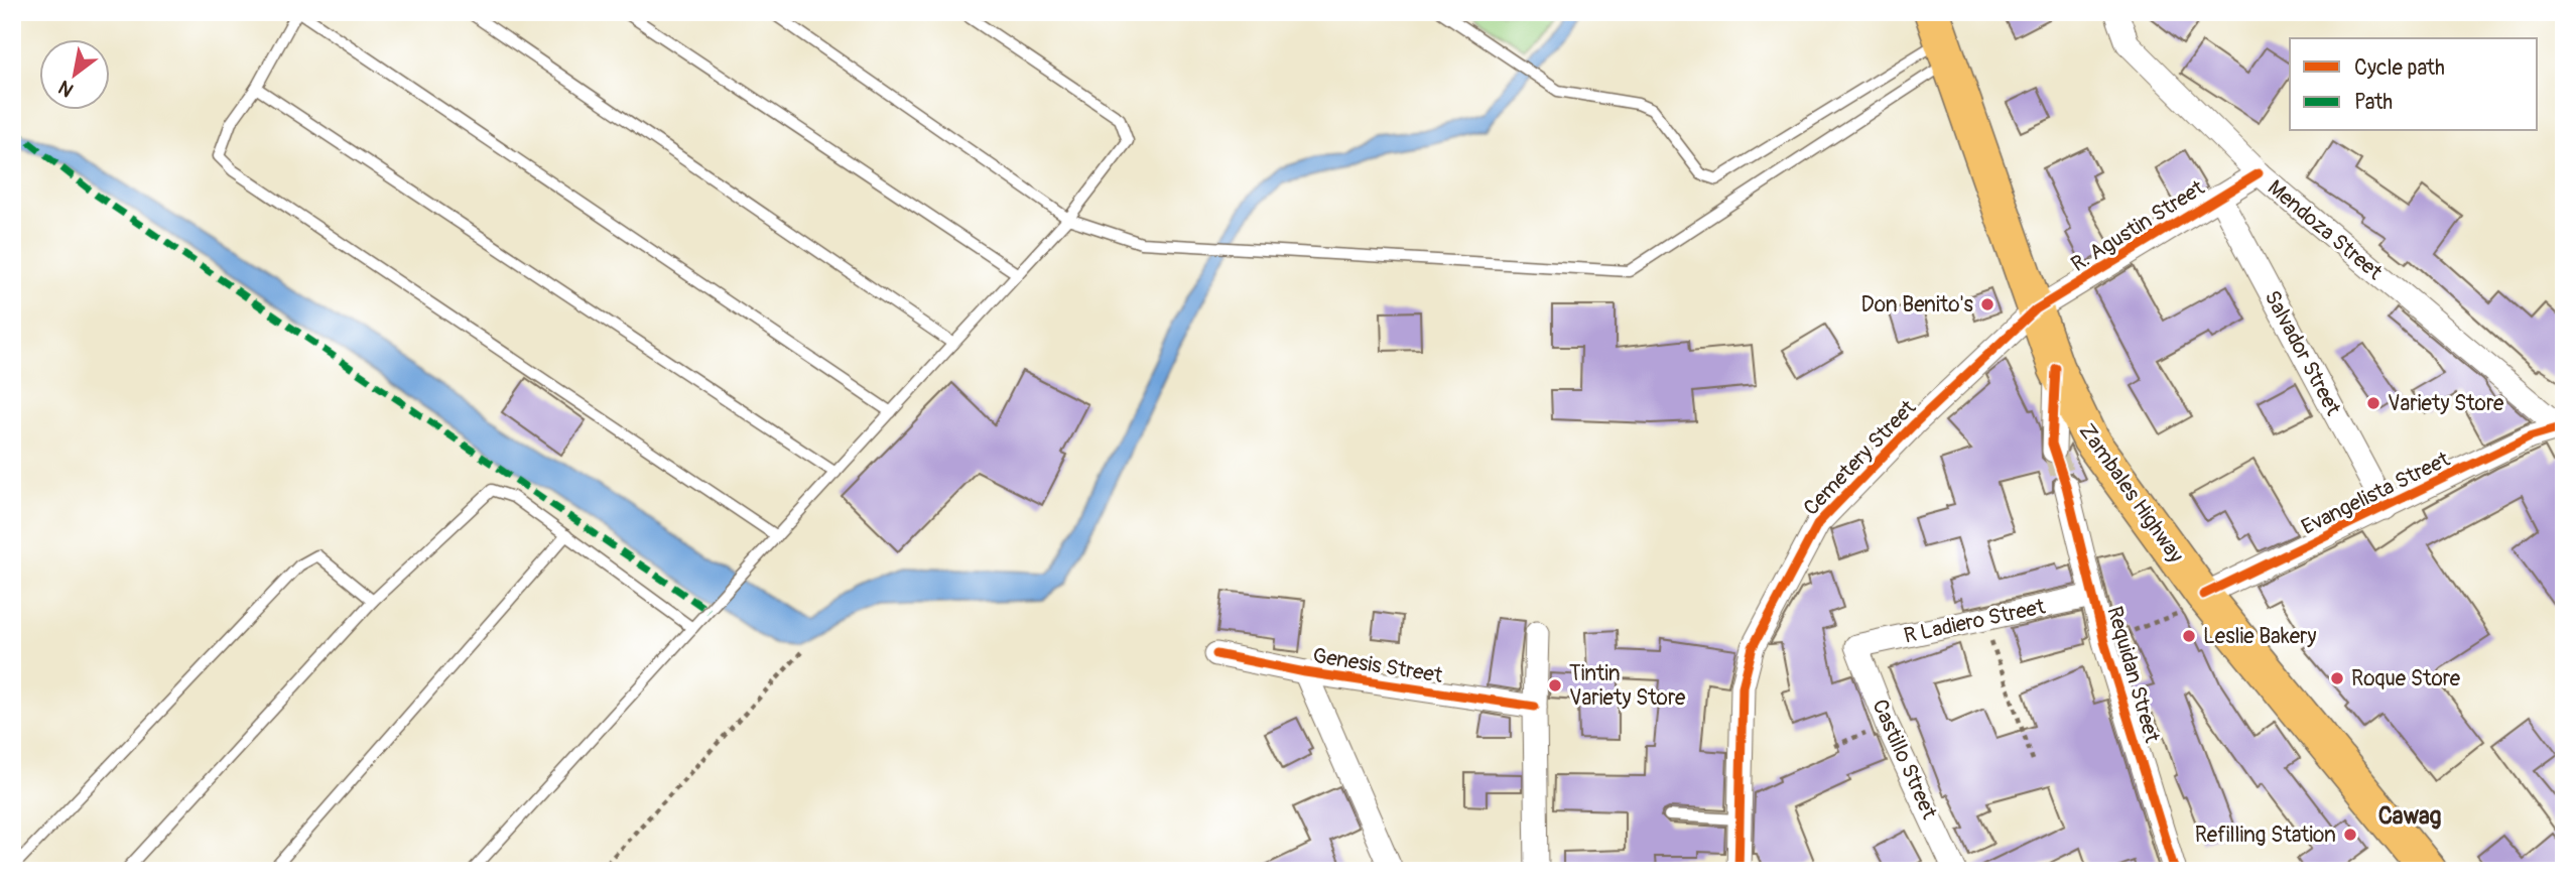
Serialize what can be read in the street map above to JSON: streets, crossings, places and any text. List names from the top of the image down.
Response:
{
  "streets": {
    "main road": ["Zambales Highway"],
    "street": [
      "R. Agustin Street",
      "Mendoza Street",
      "Salvador Street",
      "Cemetery Street",
      "Evangelista Street",
      "R Ladiero Street",
      "Genesis Street",
      "Requidan Street",
      "Castillo Street"
    ]
  },
  "crossings": [
    ["R. Agustin Street", "Mendoza Street"],
    ["R. Agustin Street", "Salvador Street"],
    ["R. Agustin Street", "Cemetery Street"],
    ["R. Agustin Street", "Zambales Highway"],
    ["Mendoza Street", "Evangelista Street"],
    ["Salvador Street", "Evangelista Street"],
    ["Cemetery Street", "Zambales Highway"],
    ["Zambales Highway", "Evangelista Street"],
    ["R Ladiero Street", "Requidan Street"],
    ["R Ladiero Street", "Castillo Street"]
  ],
  "districts": ["Cawag"],
  "places": [
    "Don Benito's",
    "Variety Store",
    "Leslie Bakery",
    "Roque Store",
    "Tintin Variety Store",
    "Refilling Station"
  ],
  "legend": ["Cycle path", "Path"],
  "north": "bottom left"
}
